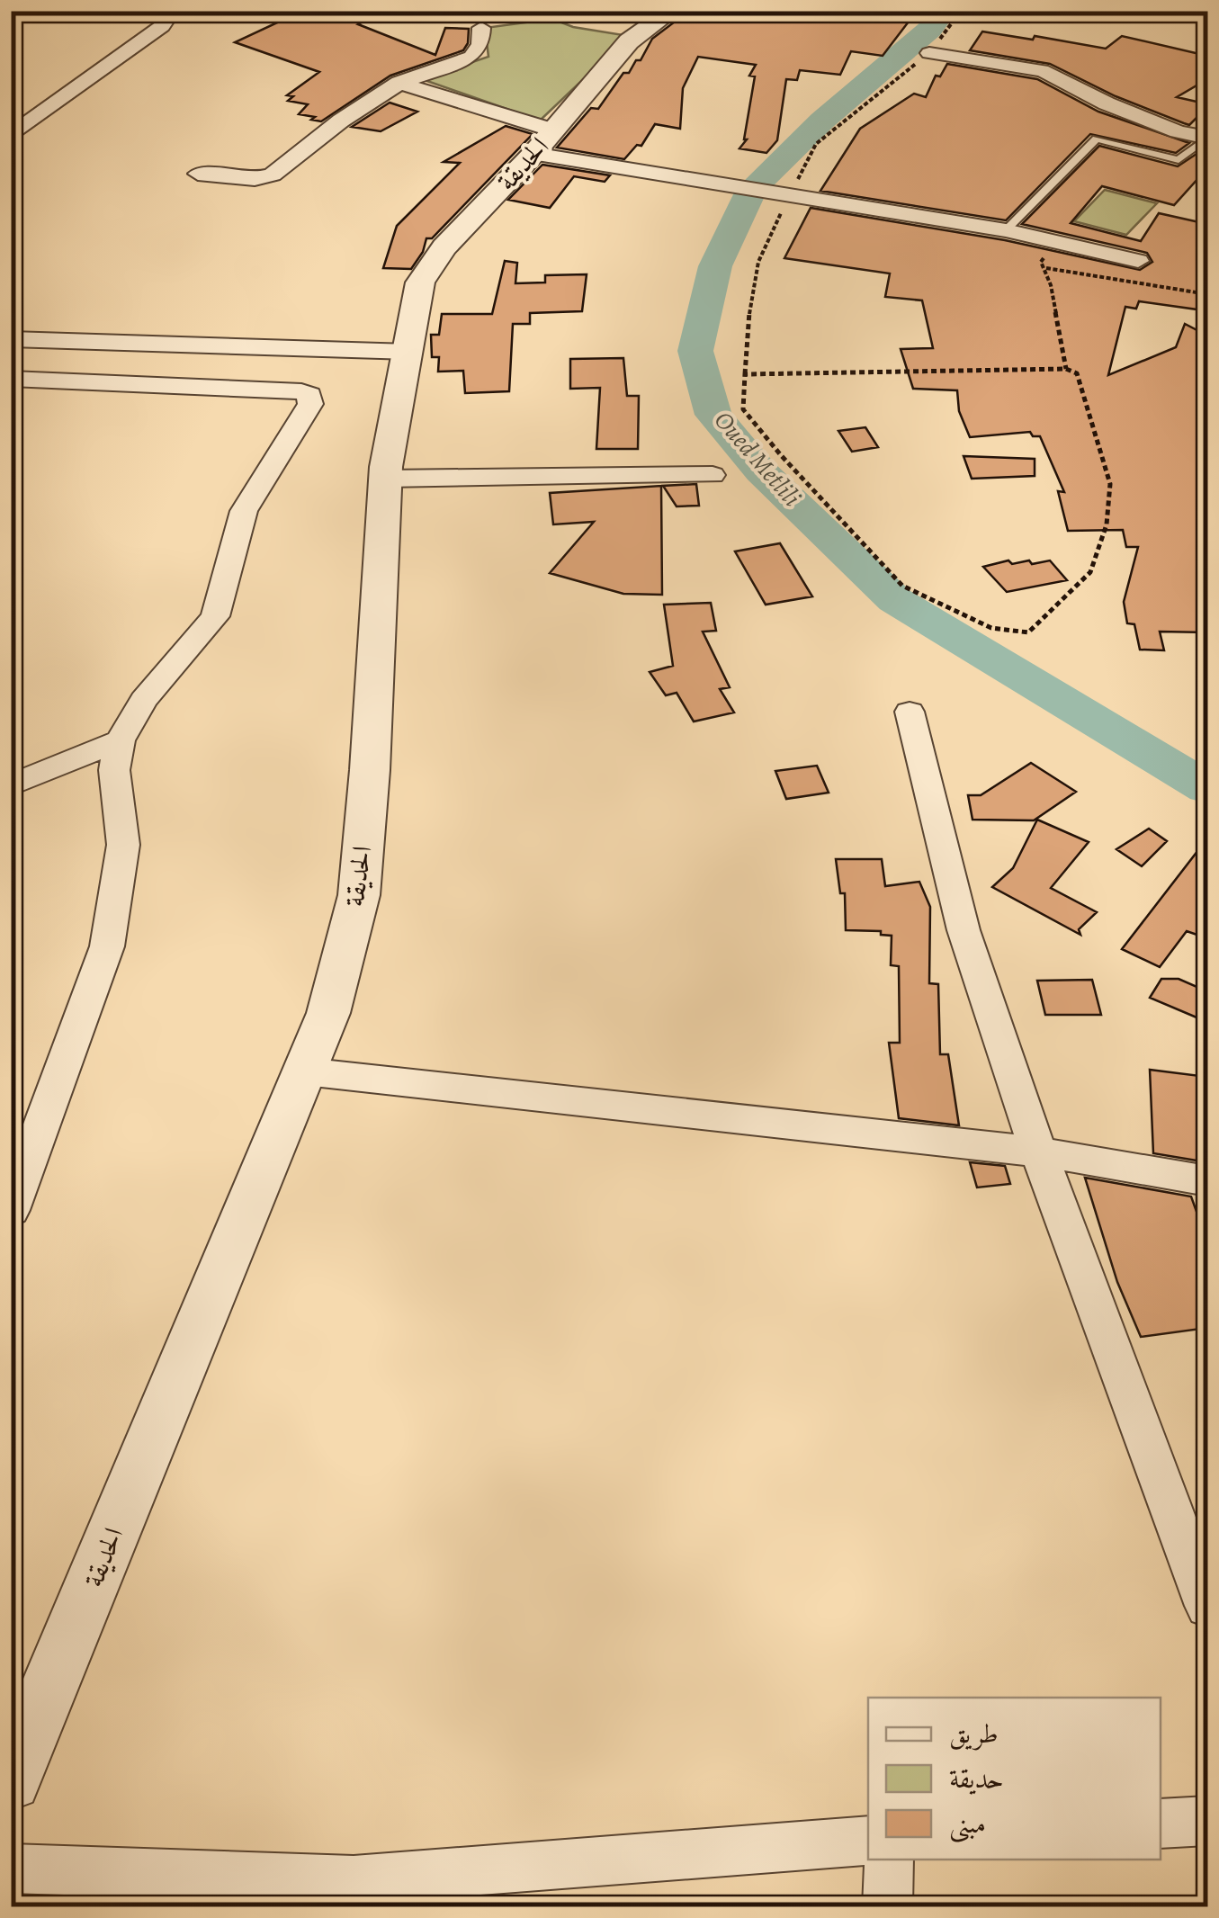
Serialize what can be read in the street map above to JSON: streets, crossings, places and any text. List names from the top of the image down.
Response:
{
  "streets": {
    "street": ["الحديقة"]
  },
  "water": ["Oued Metlili"],
  "legend": ["طريق", "حديقة", "مبنى"]
}
